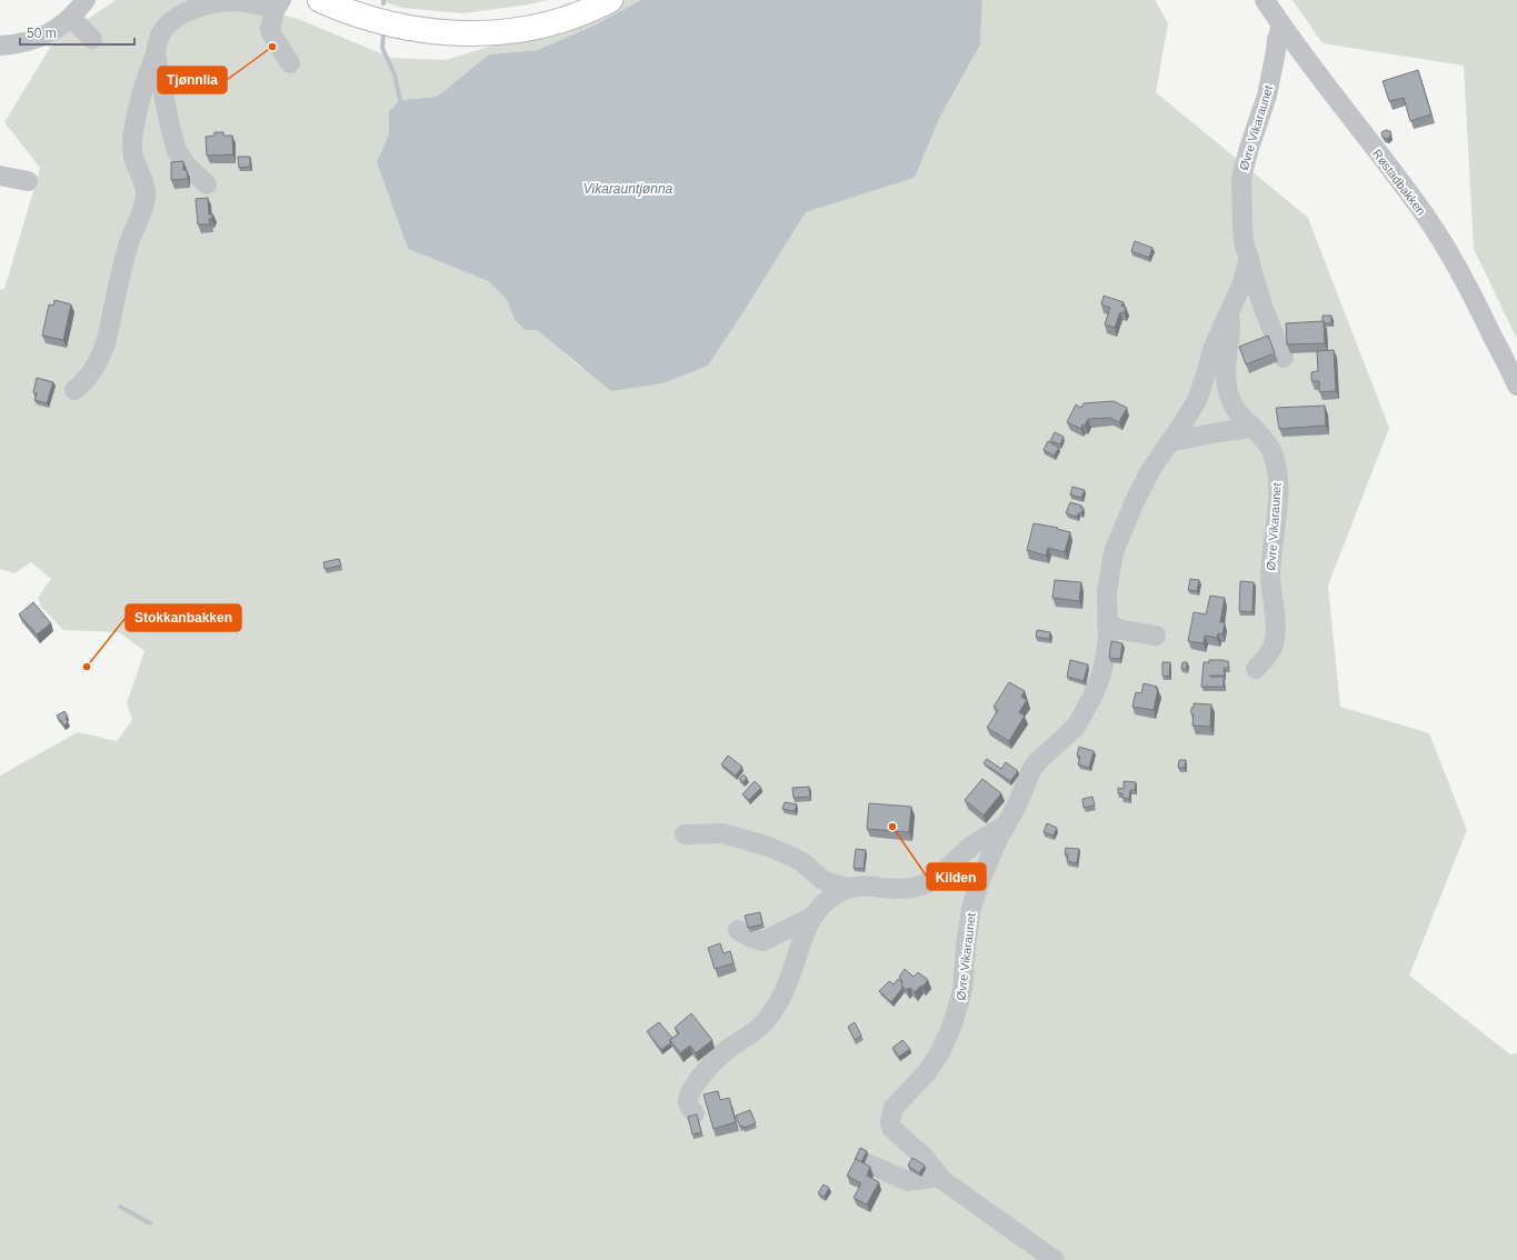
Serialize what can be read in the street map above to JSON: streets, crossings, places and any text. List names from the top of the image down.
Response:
{
  "streets": {
    "street": ["Øvre Vikaraunet", "Røstadbakken"]
  },
  "crossings": [
    ["Øvre Vikaraunet", "Røstadbakken"]
  ],
  "water": ["Vikarauntjønna"],
  "places": ["Tjønnlia", "Stokkanbakken", "Kilden"],
  "scale_bar": "50 m"
}
